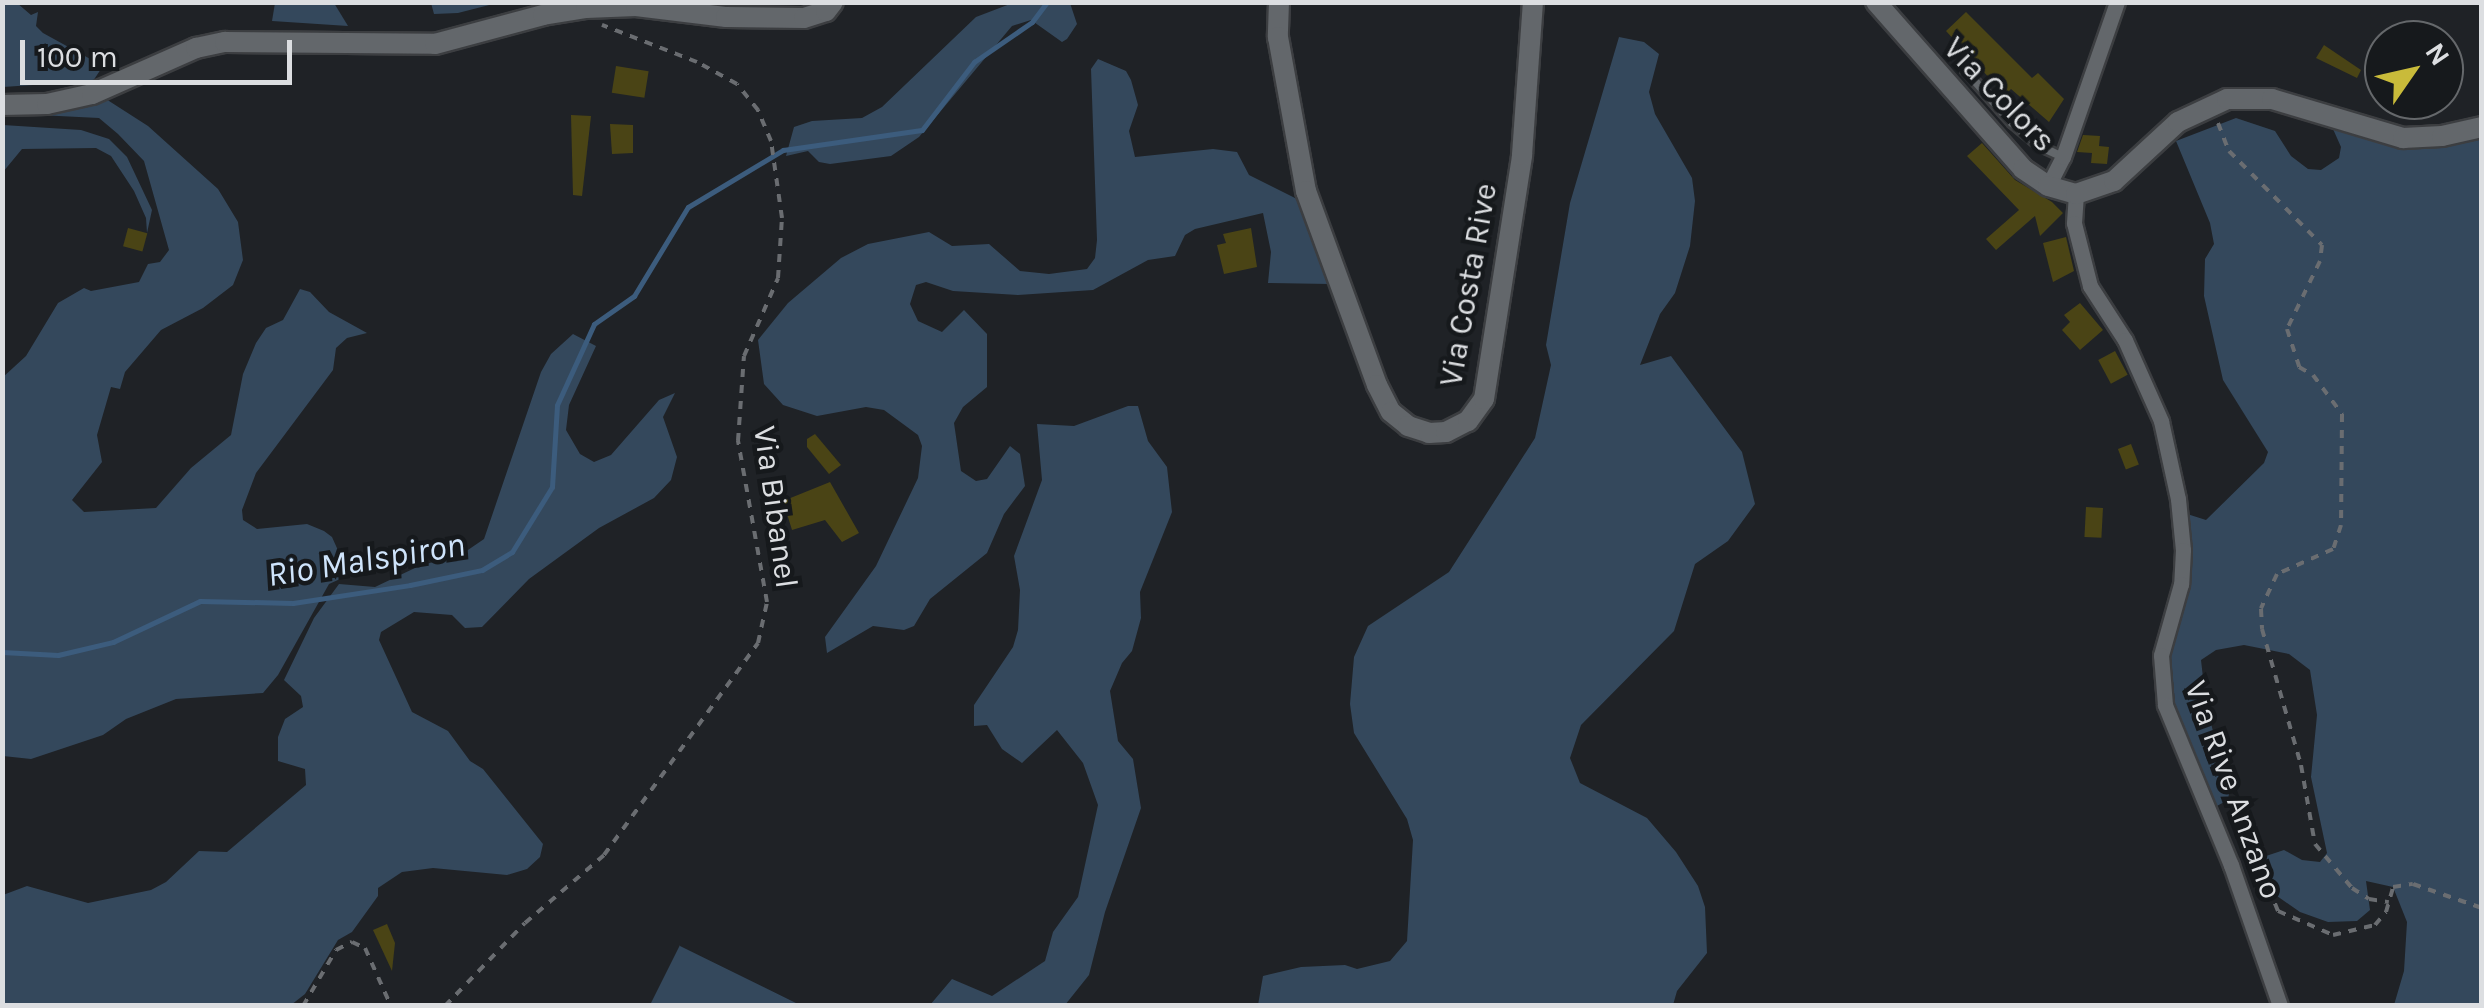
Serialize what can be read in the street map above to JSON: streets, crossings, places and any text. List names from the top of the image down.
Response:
{
  "streets": {
    "street": ["Via Colors", "Via Costa Rive", "Via Rive Anzano"],
    "path": ["Via Bibanel"]
  },
  "crossings": [
    ["Via Colors", "Via Rive Anzano"]
  ],
  "water": ["Rio Malspiron"],
  "scale_bar": "100 m",
  "north": "top right"
}
